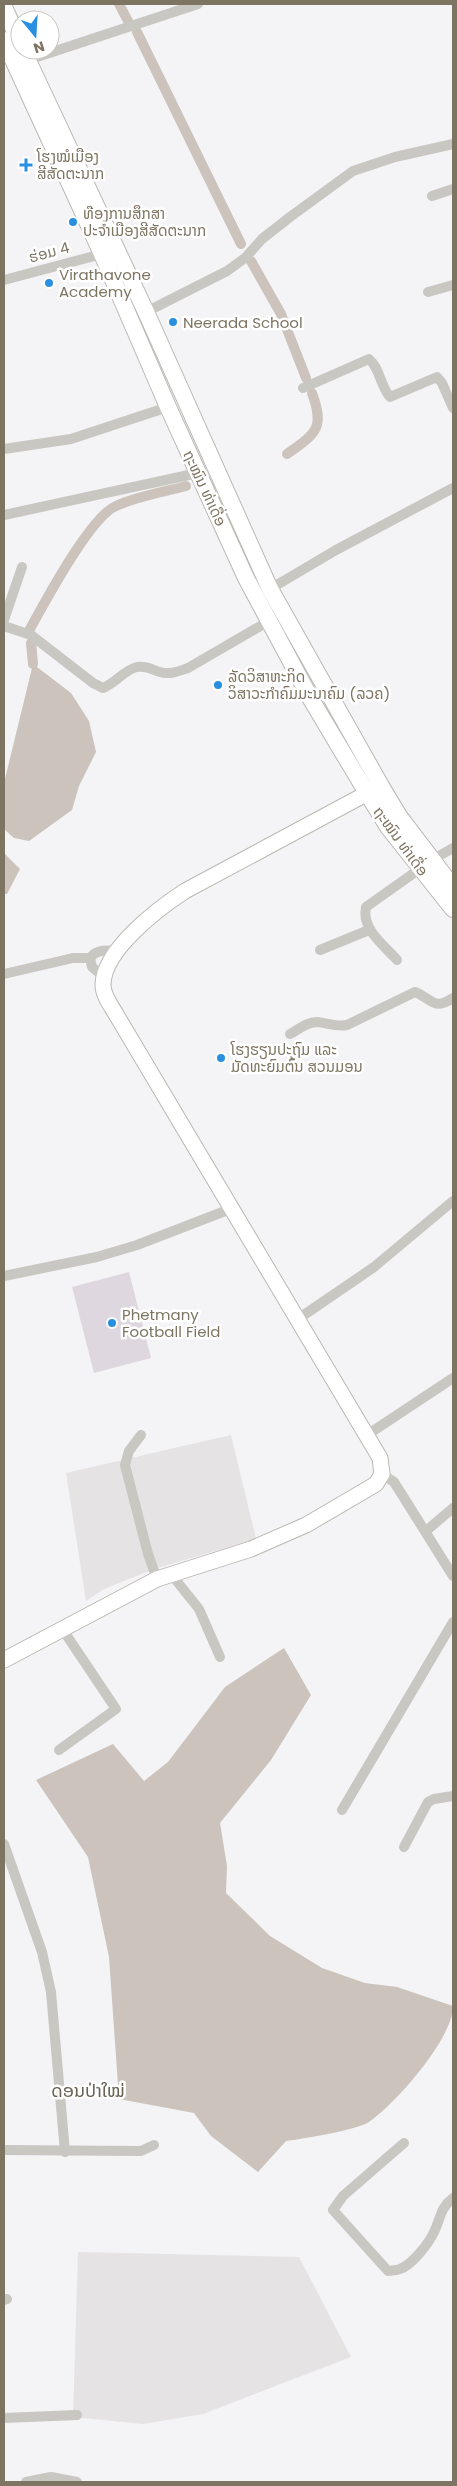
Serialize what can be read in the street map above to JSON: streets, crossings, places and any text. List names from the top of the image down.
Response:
{
  "streets": {
    "main road": ["ຖະໝົນ ທ່າເດື່ອ"],
    "street": ["ຮ່ອມ 4"]
  },
  "crossings": [
    ["ຮ່ອມ 4", "ຖະໝົນ ທ່າເດື່ອ"]
  ],
  "districts": ["ດອນປ່າໃໝ່"],
  "places": {
    "health": ["ໂຮງໝໍເມືອງ ສີສັດຕະນາກ"],
    "other": [
      "ທ໊ອງການສຶກສາ ປະຈໍາເມືອງສີສັດຕະນາກ",
      "Virathavone Academy",
      "Neerada School",
      "ລັດວິສາຫະກິດ ວິສາວະກຳຄົມມະນາຄົມ (ລວຄ)",
      "ໂຮງຮຽນປະຖົມ ແລະ ມັດທະຍົມຕົ້ນ ສວນມອນ",
      "Phetmany Football Field"
    ]
  },
  "north": "bottom"
}
